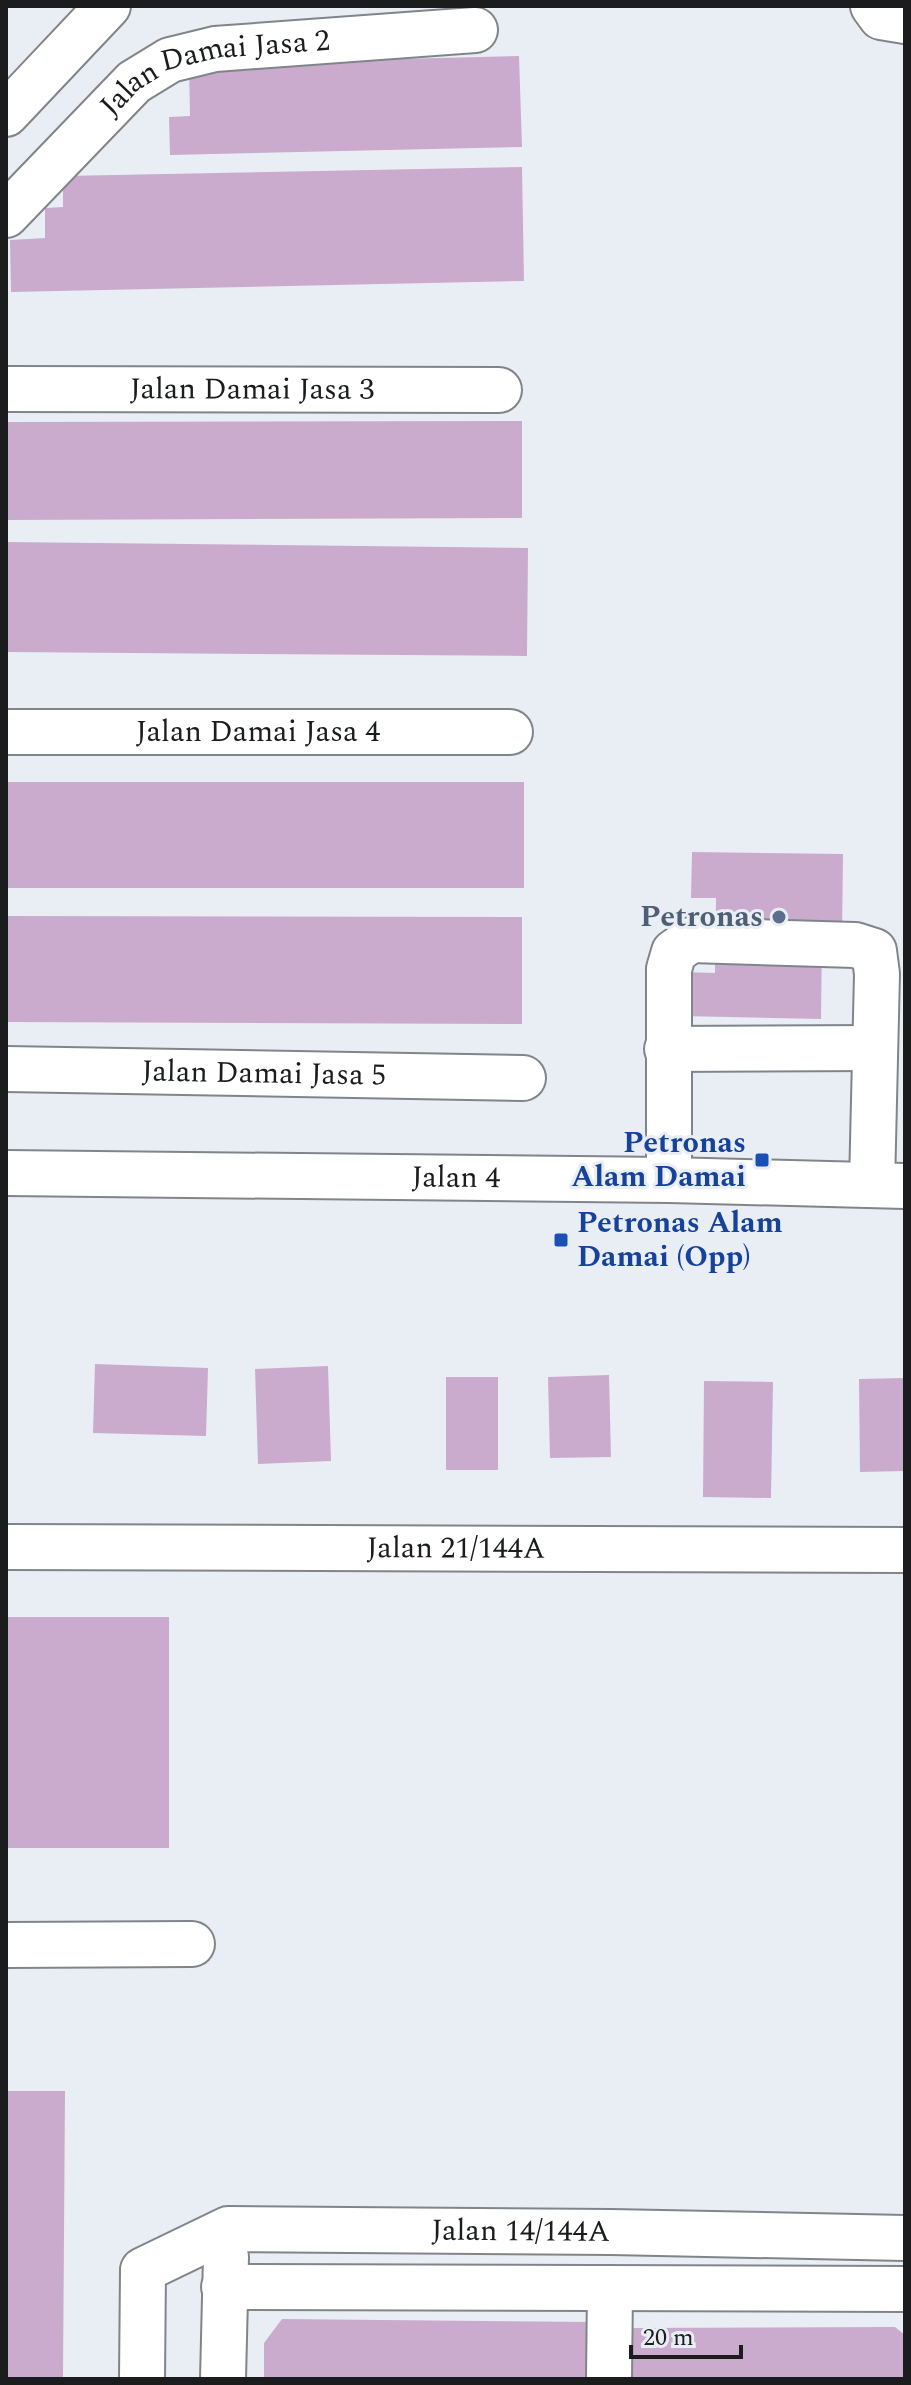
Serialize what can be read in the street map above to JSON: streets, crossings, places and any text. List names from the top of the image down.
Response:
{
  "streets": {
    "street": [
      "Jalan Damai Jasa 2",
      "Jalan Damai Jasa 3",
      "Jalan Damai Jasa 4",
      "Jalan Damai Jasa 5",
      "Jalan 4",
      "Jalan 21/144A",
      "Jalan 14/144A"
    ]
  },
  "places": {
    "other": ["Petronas"],
    "transit": ["Petronas Alam Damai", "Petronas Alam Damai (Opp)"]
  },
  "scale_bar": "20 m"
}
